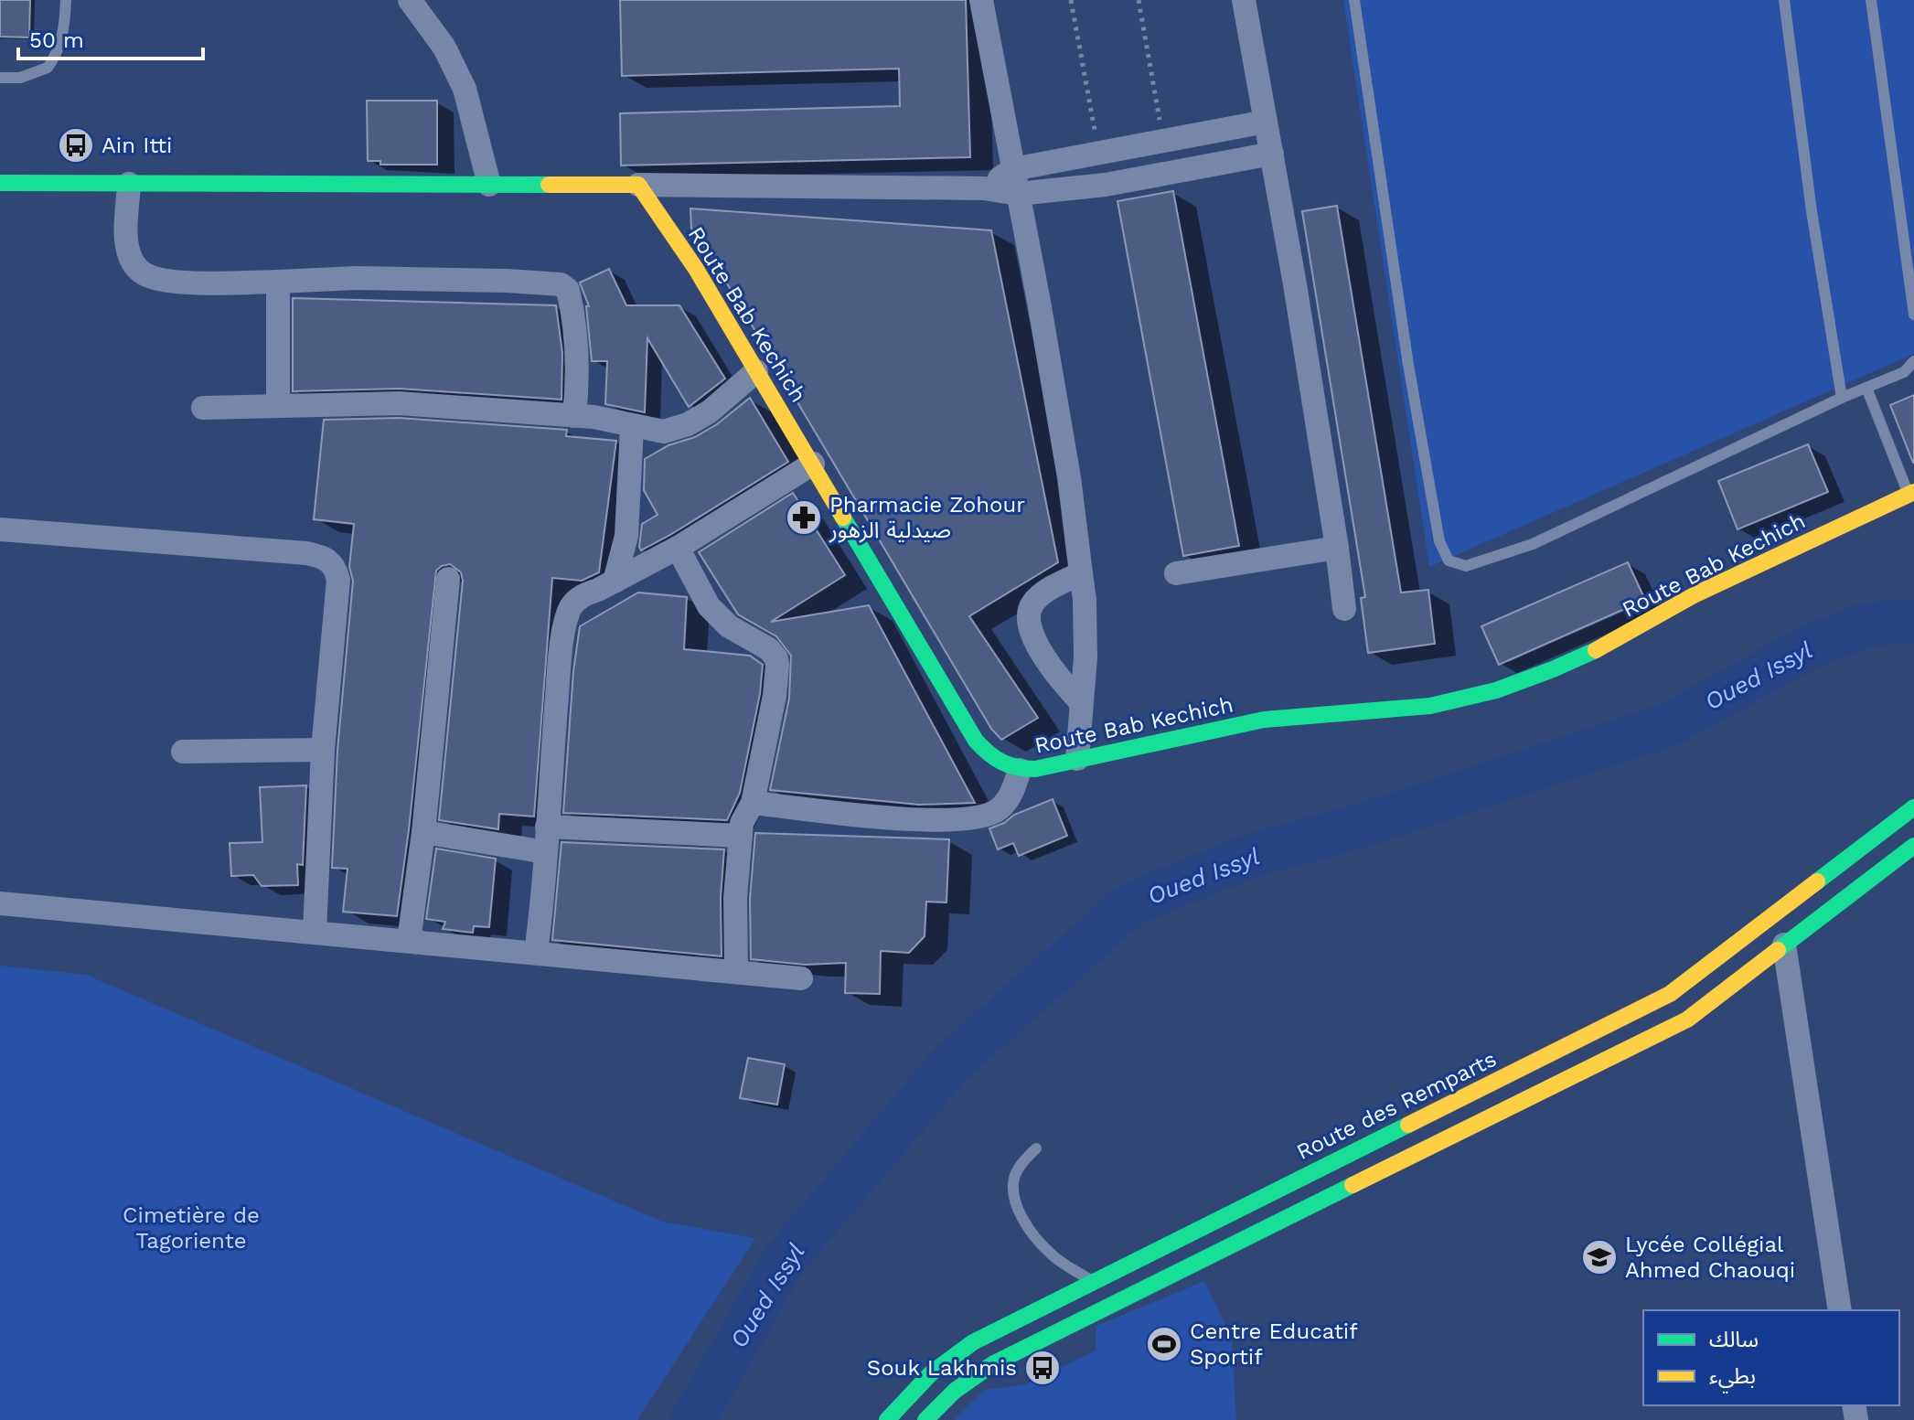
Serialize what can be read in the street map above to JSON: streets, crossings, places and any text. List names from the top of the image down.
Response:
{
  "streets": {
    "main road": ["Route Bab Kechich", "Route des Remparts"]
  },
  "water": ["Oued Issyl"],
  "parks": ["Cimetière de Tagoriente"],
  "places": {
    "bus stop": ["Ain Itti", "Souk Lakhmis"],
    "pharmacy": ["Pharmacie Zohour صيدلية الزهور"],
    "school or university": ["Lycée Collégial Ahmed Chaouqi"],
    "sports": ["Centre Educatif Sportif"]
  },
  "legend": ["سالك", "بطيء"],
  "scale_bar": "50 m"
}
